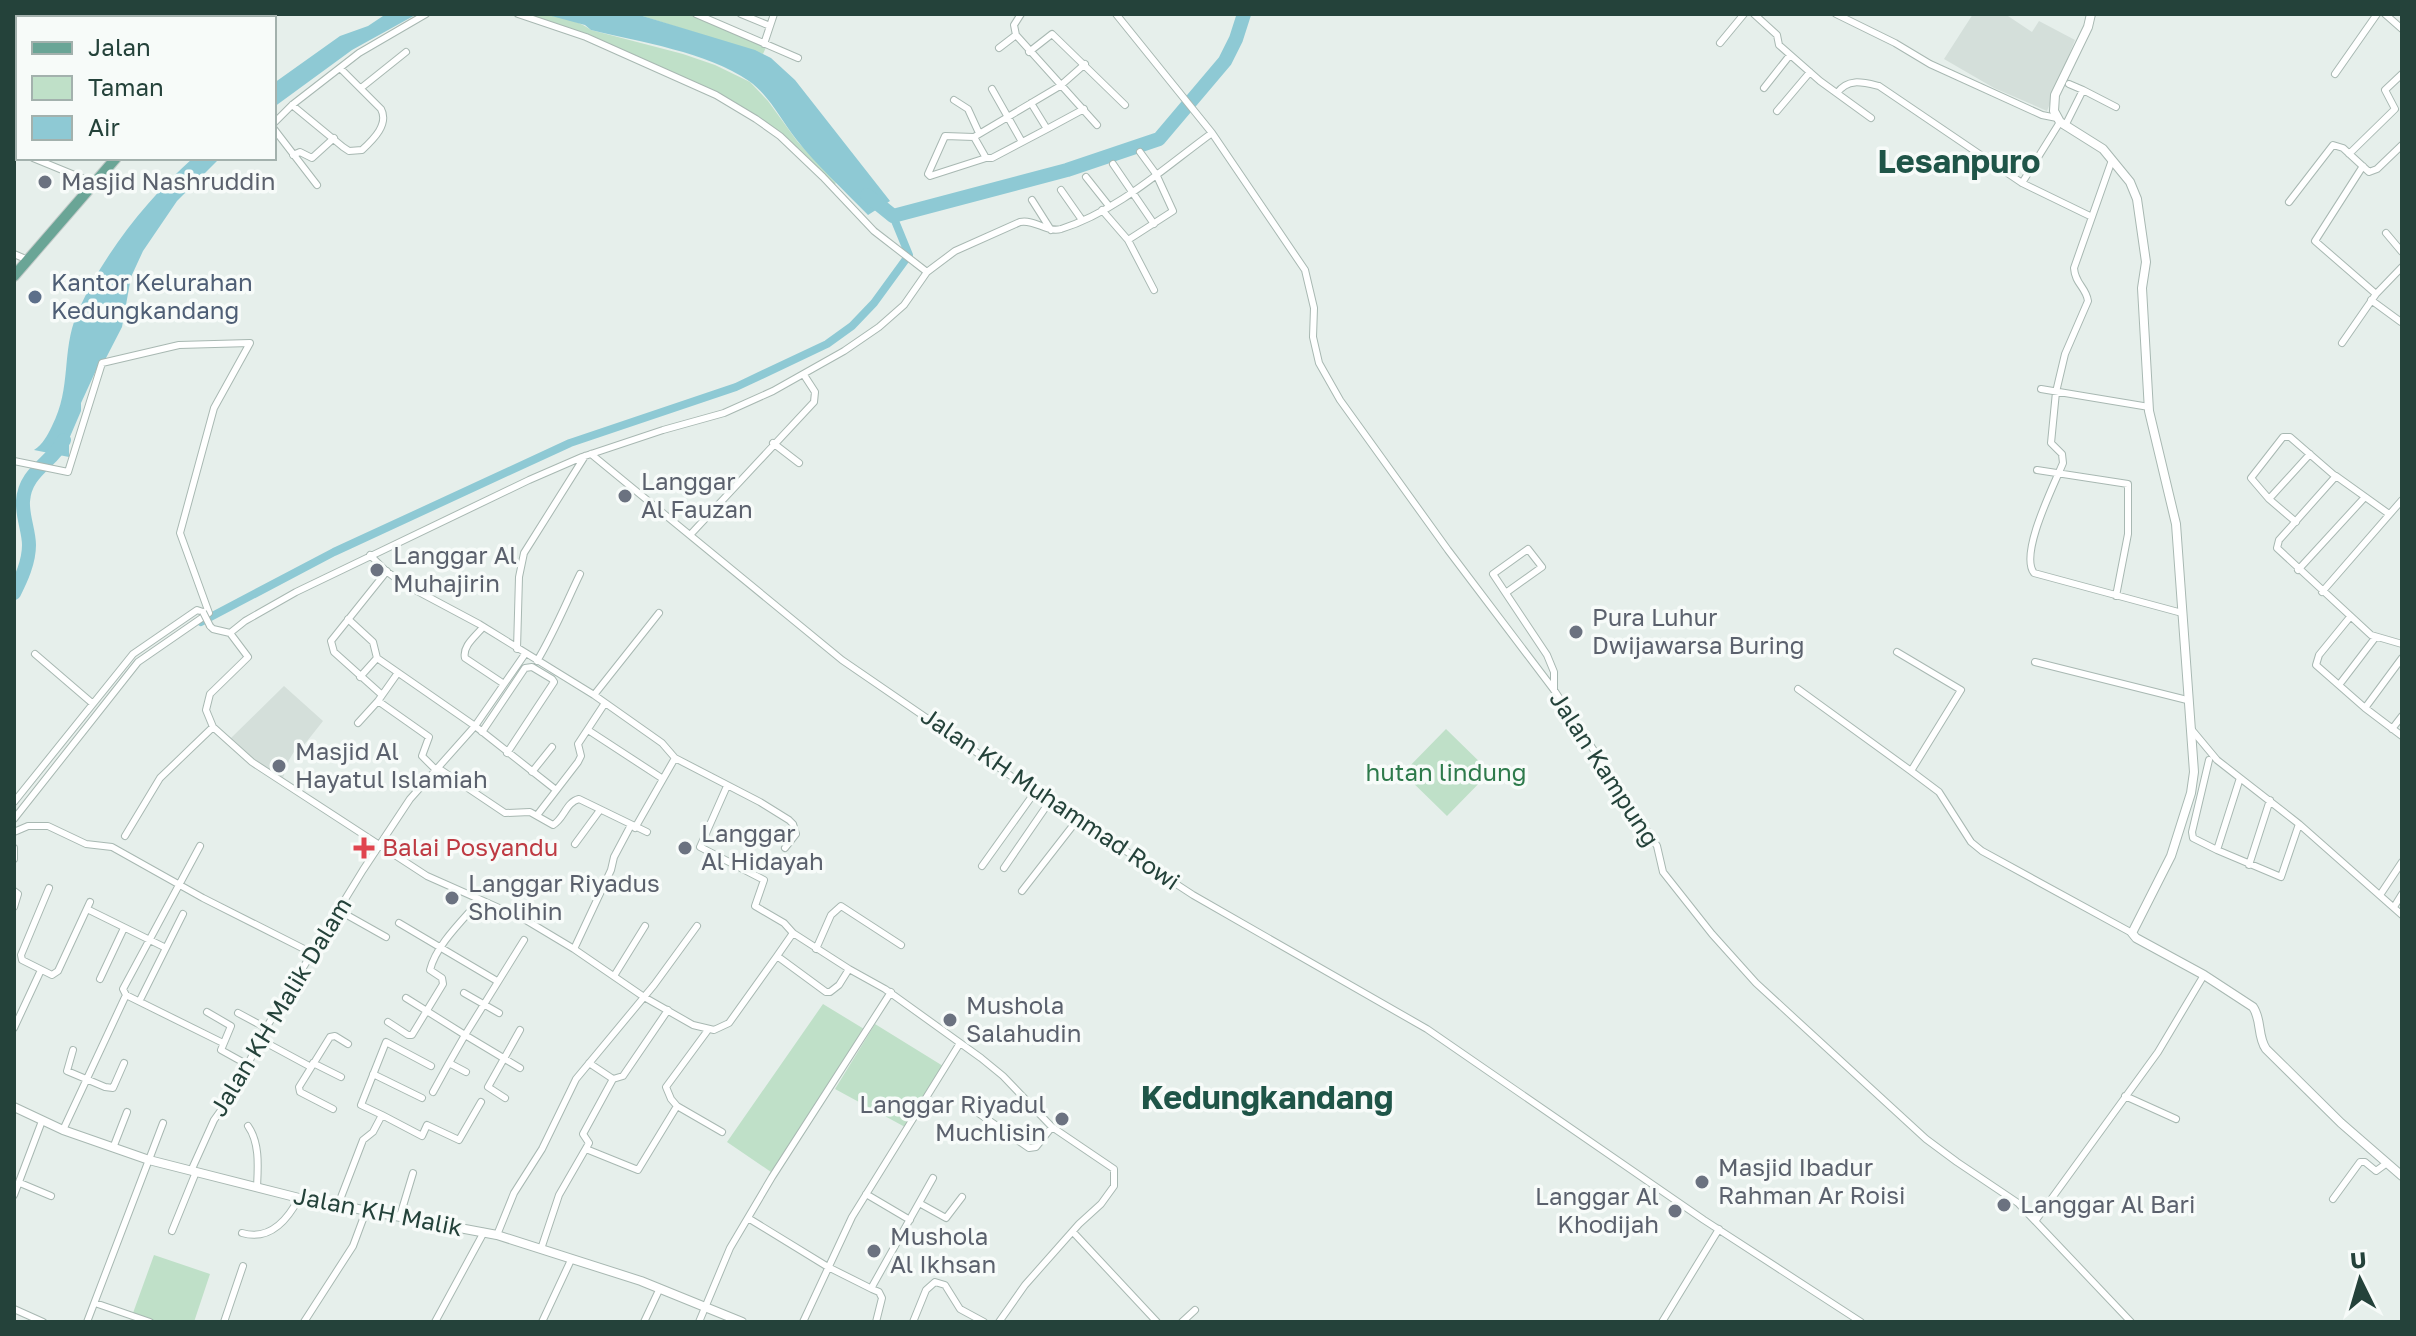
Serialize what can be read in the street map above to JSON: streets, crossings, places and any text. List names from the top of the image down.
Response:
{
  "streets": {
    "street": [
      "Jalan Kampung",
      "Jalan KH Muhammad Rowi",
      "Jalan KH Malik Dalam",
      "Jalan KH Malik"
    ]
  },
  "crossings": [
    ["Jalan KH Malik Dalam", "Jalan KH Malik"]
  ],
  "districts": ["Lesanpuro", "Kedungkandang"],
  "parks": ["hutan lindung"],
  "places": {
    "other": [
      "Masjid Nashruddin",
      "Kantor Kelurahan Kedungkandang",
      "Langgar Al Fauzan",
      "Langgar Al Muhajirin",
      "Pura Luhur Dwijawarsa Buring",
      "Masjid Al Hayatul Islamiah",
      "Langgar Al Hidayah",
      "Langgar Riyadus Sholihin",
      "Mushola Salahudin",
      "Langgar Riyadul Muchlisin",
      "Masjid Ibadur Rahman Ar Roisi",
      "Langgar Al Bari",
      "Langgar Al Khodijah",
      "Mushola Al Ikhsan"
    ],
    "health": ["Balai Posyandu"]
  },
  "legend": ["Jalan", "Taman", "Air"],
  "north": "top"
}
